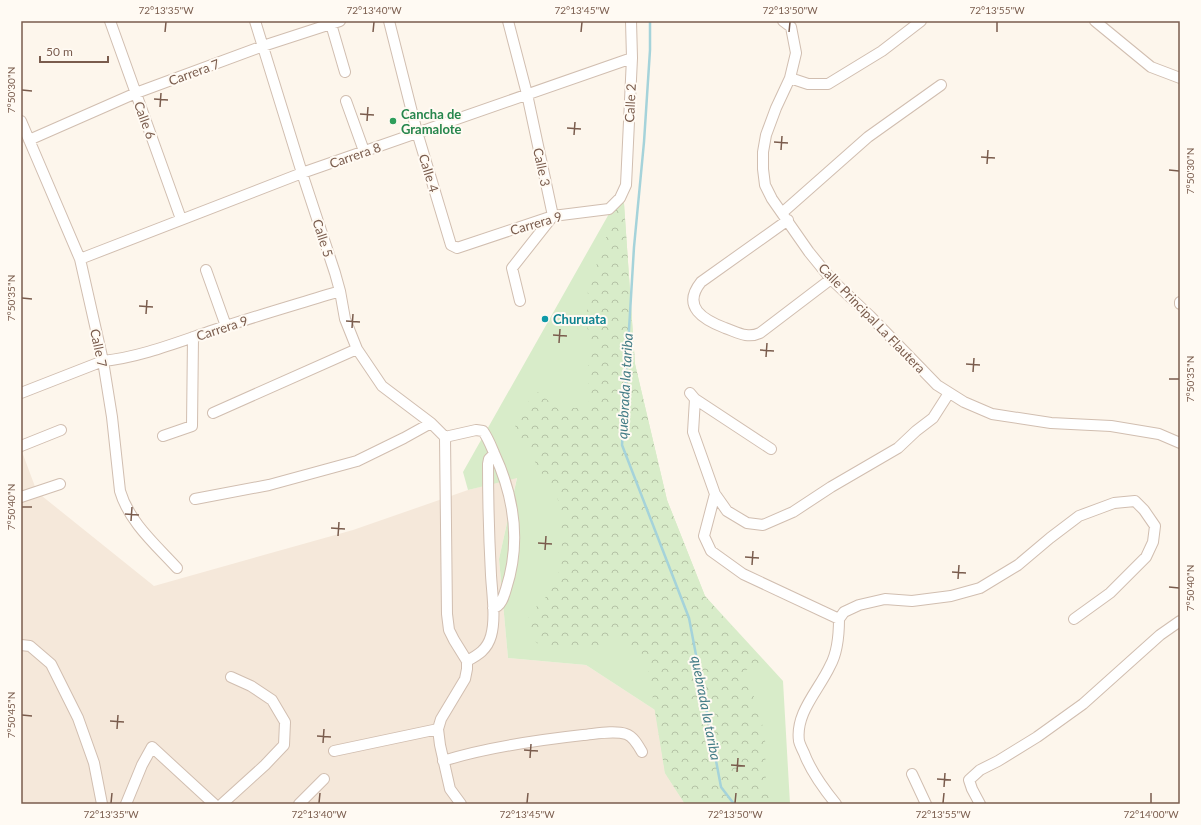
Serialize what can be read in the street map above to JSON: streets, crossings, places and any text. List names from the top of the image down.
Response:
{
  "streets": {
    "street": [
      "Carrera 7",
      "Calle 2",
      "Calle 6",
      "Carrera 8",
      "Calle 3",
      "Calle 4",
      "Carrera 9",
      "Calle 5",
      "Calle Principal La Flautera",
      "Calle 7"
    ]
  },
  "crossings": [
    ["Carrera 7", "Calle 6"],
    ["Carrera 7", "Calle 5"],
    ["Carrera 7", "Calle 7"],
    ["Calle 2", "Carrera 8"],
    ["Calle 2", "Carrera 9"],
    ["Calle 6", "Carrera 8"],
    ["Carrera 8", "Calle 3"],
    ["Carrera 8", "Calle 4"],
    ["Carrera 8", "Calle 5"],
    ["Carrera 8", "Calle 7"],
    ["Calle 3", "Carrera 9"],
    ["Calle 4", "Carrera 9"],
    ["Carrera 9", "Calle 5"],
    ["Carrera 9", "Calle 7"]
  ],
  "water": ["quebrada la tariba"],
  "places": ["Cancha de Gramalote", "Churuata"],
  "scale_bar": "50 m",
  "coordinates": [
    "72°13'35\"W",
    "72°13'40\"W",
    "72°13'45\"W",
    "72°13'50\"W",
    "72°13'55\"W",
    "7°50'30\"N",
    "7°50'35\"N",
    "7°50'40\"N",
    "7°50'45\"N",
    "72°14'00\"W"
  ]
}
